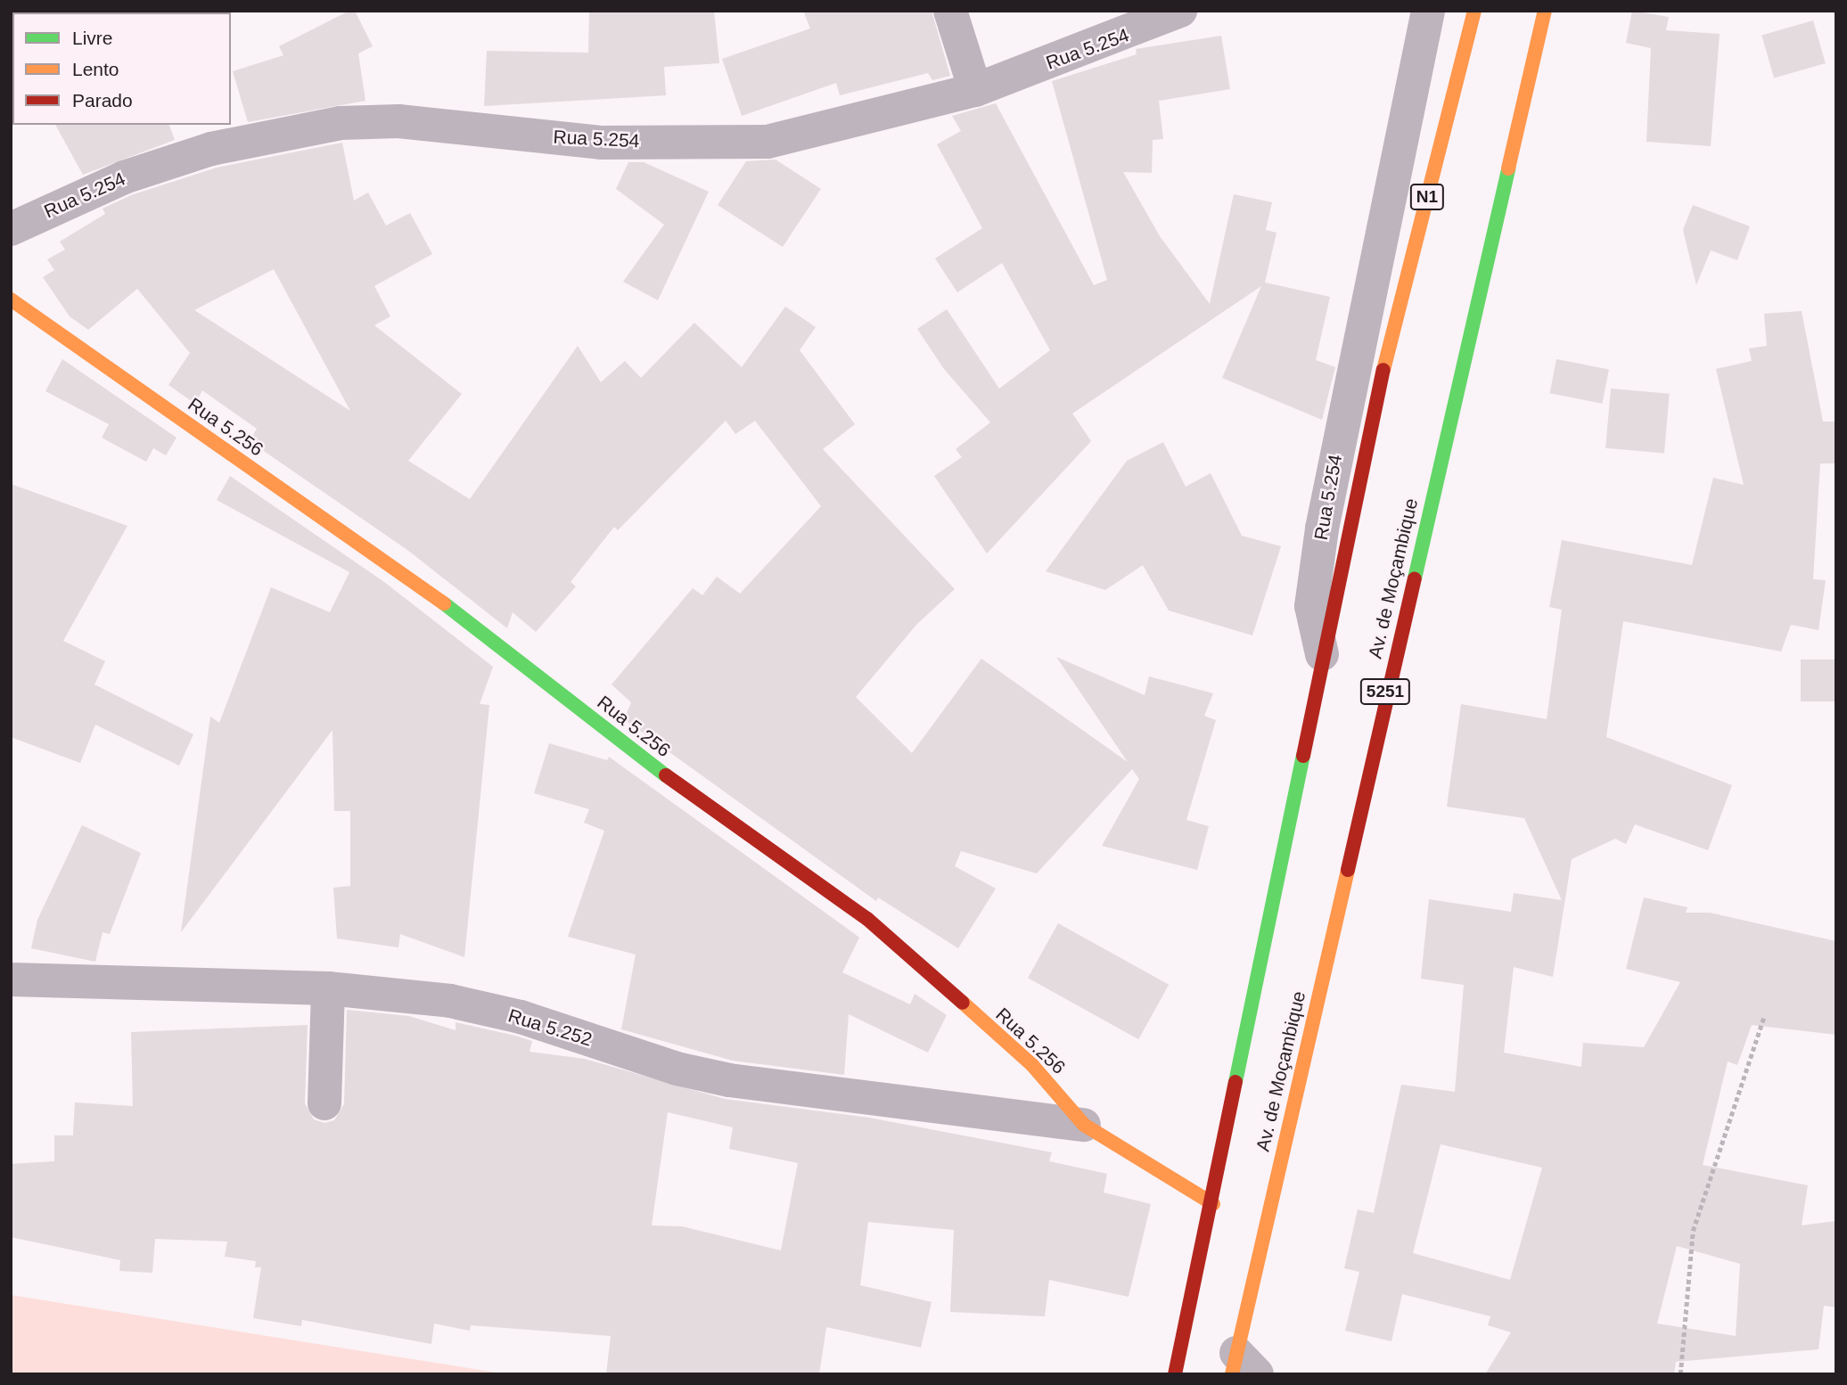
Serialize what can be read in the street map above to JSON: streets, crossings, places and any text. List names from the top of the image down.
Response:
{
  "streets": {
    "main road": [
      "N1",
      "Rua 5.256",
      "Av. de Moçambique",
      "5251"
    ],
    "street": ["Rua 5.254", "Rua 5.252"]
  },
  "crossings": [
    ["Rua 5.254", "Av. de Moçambique"],
    ["Rua 5.256", "Av. de Moçambique"],
    ["Rua 5.256", "Rua 5.252"]
  ],
  "legend": ["Livre", "Lento", "Parado"]
}
